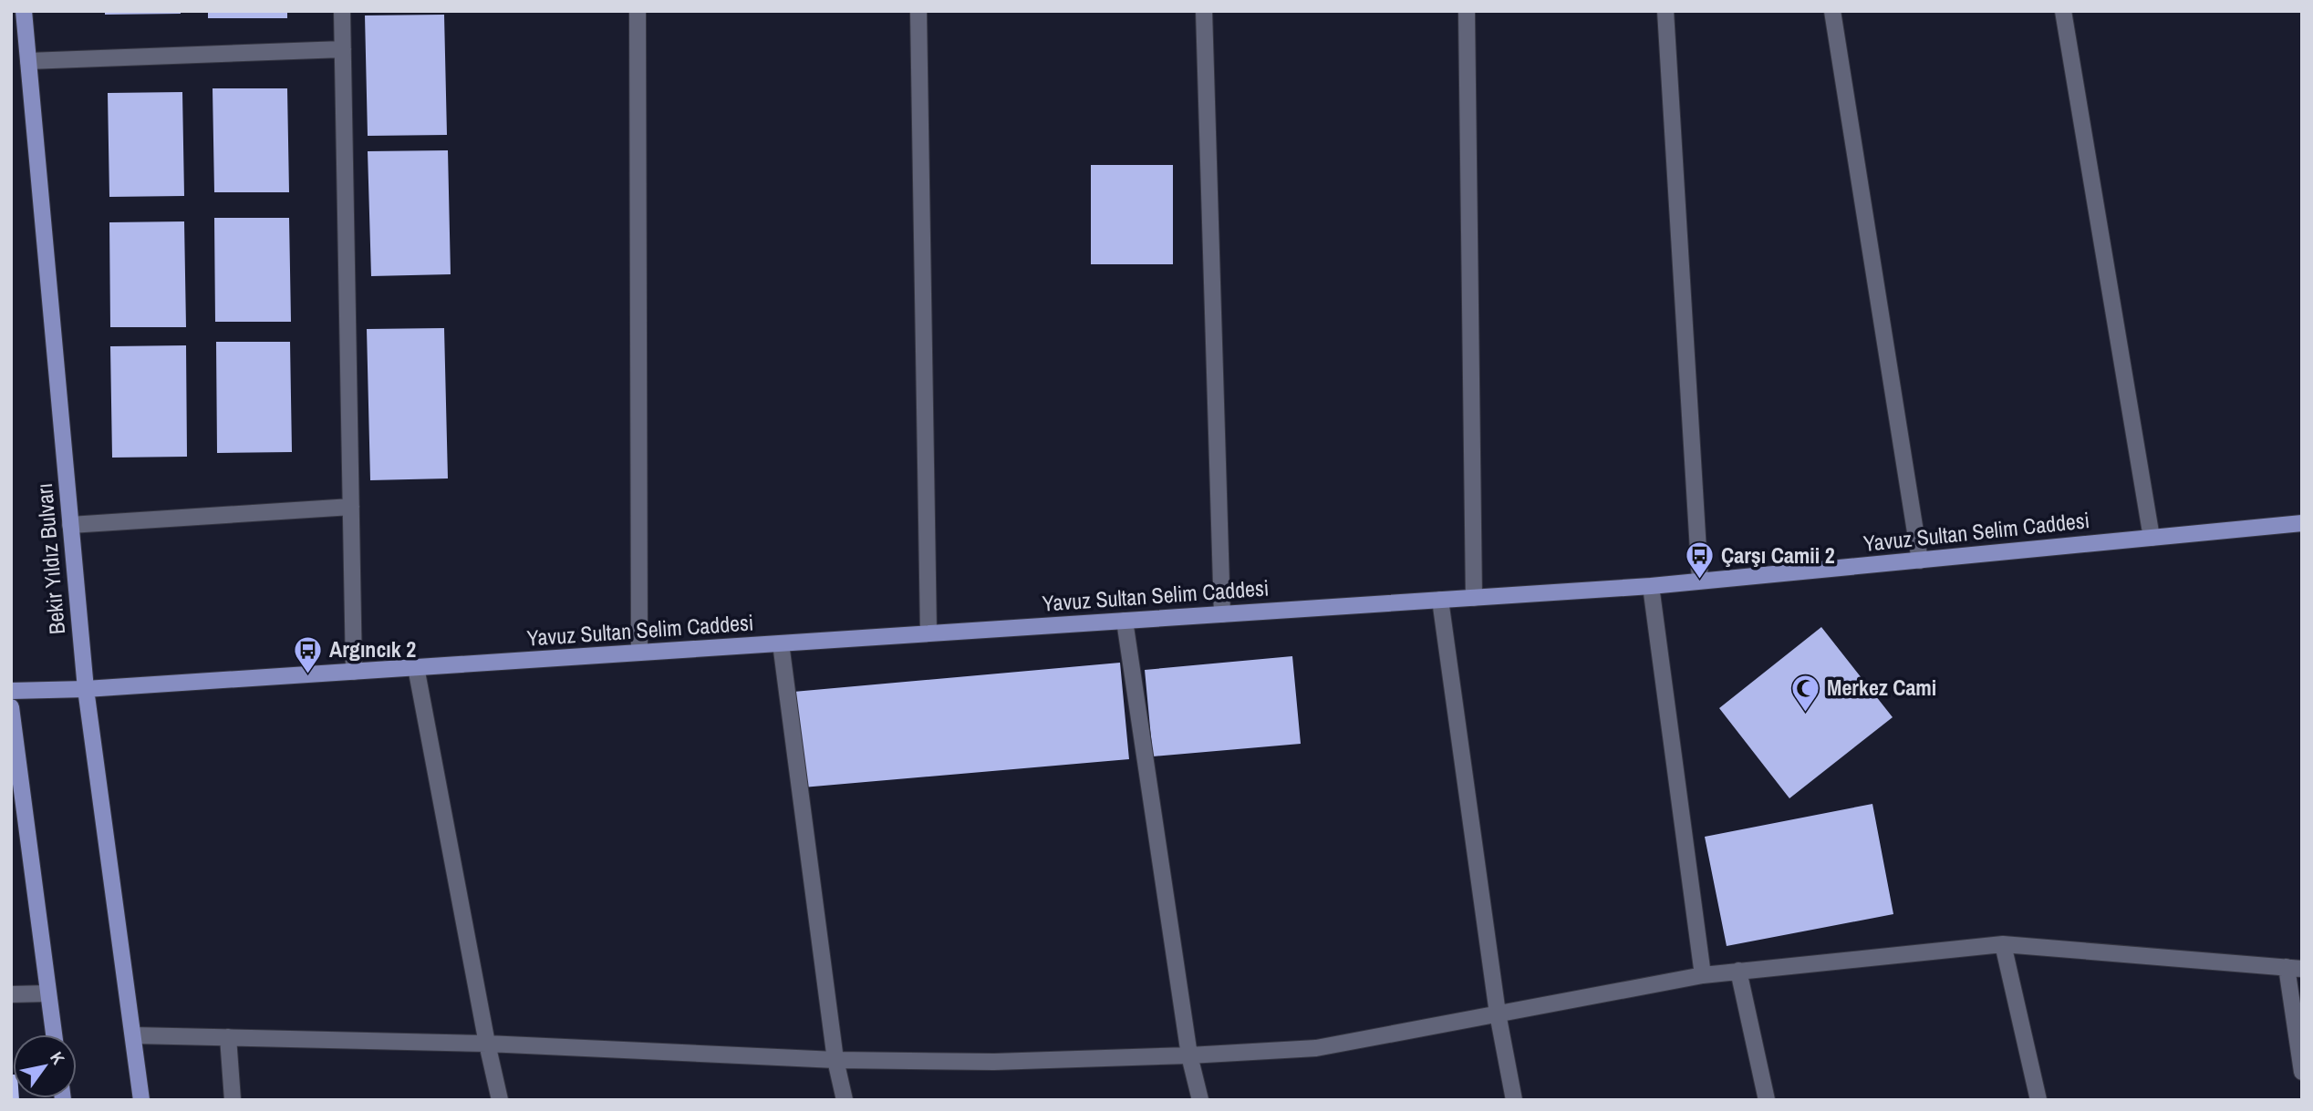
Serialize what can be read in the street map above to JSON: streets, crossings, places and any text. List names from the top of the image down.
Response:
{
  "streets": {
    "main road": ["Yavuz Sultan Selim Caddesi", "Bekir Yıldız Bulvarı"]
  },
  "crossings": [
    ["Yavuz Sultan Selim Caddesi", "Bekir Yıldız Bulvarı"]
  ],
  "places": {
    "bus stop": ["Çarşı Camii 2", "Argıncık 2"],
    "mosque": ["Merkez Cami"]
  },
  "north": "top right"
}
